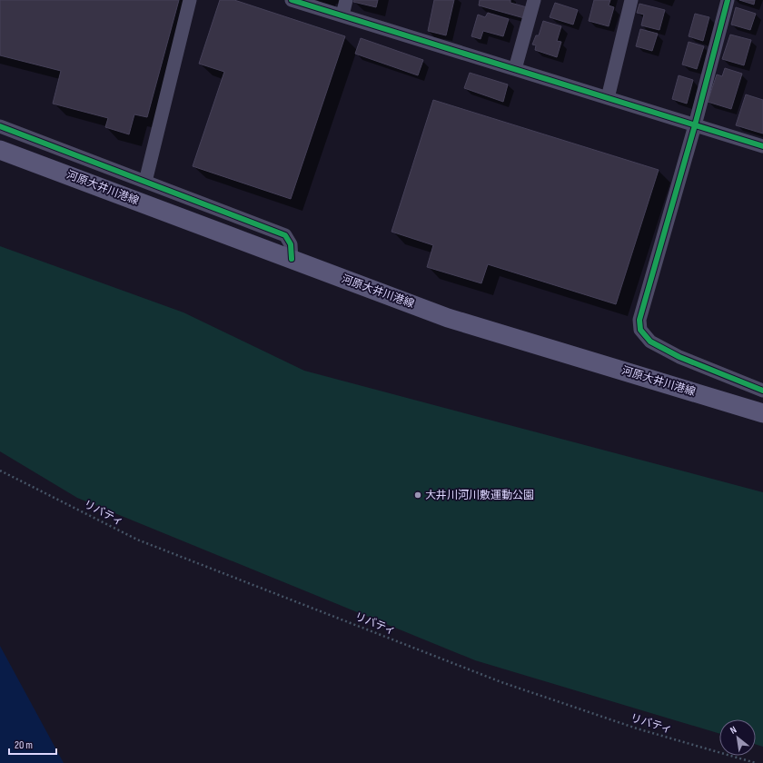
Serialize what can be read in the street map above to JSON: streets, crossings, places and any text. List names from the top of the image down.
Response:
{
  "streets": {
    "main road": ["河原大井川港線"],
    "path": ["リバティ"]
  },
  "places": ["大井川河川敷運動公園"],
  "scale_bar": "20 m",
  "north": "top left"
}
